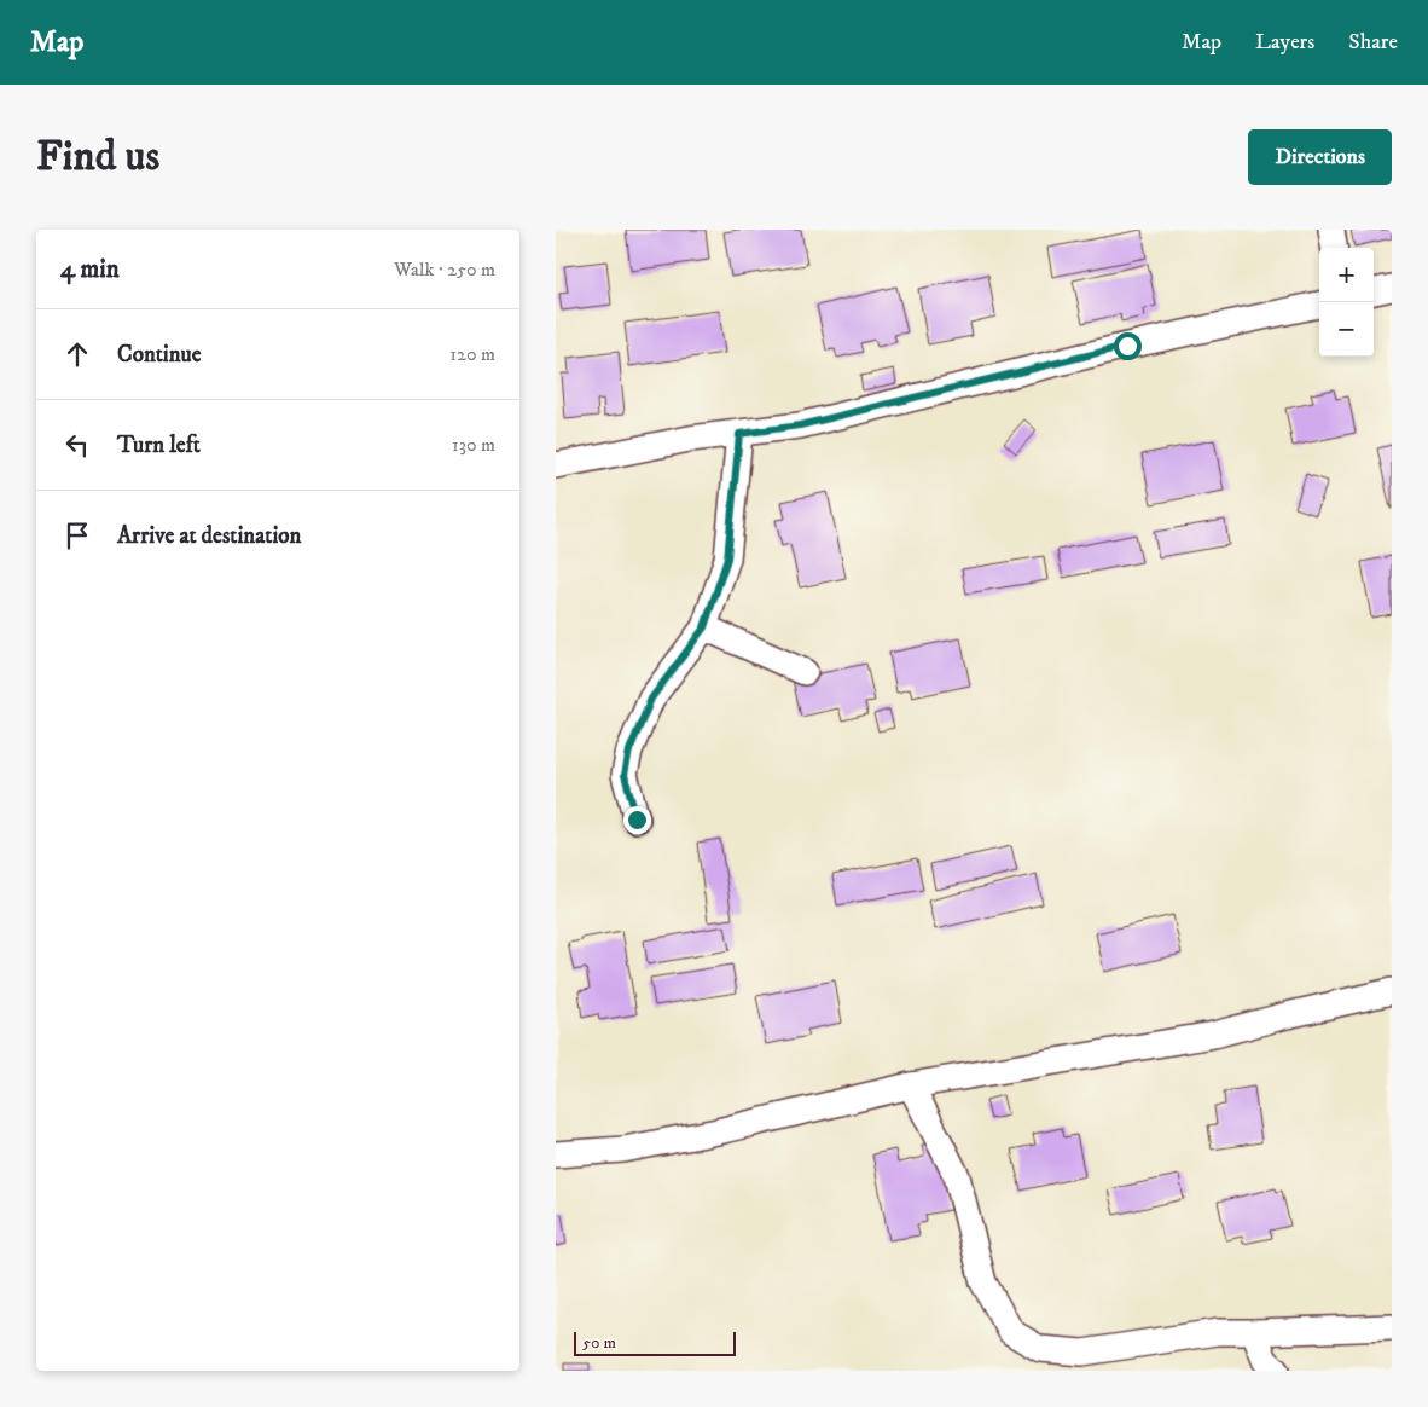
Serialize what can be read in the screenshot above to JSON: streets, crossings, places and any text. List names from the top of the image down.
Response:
{
  "scale_bar": "50 m",
  "page": {
    "header": "Map",
    "nav": ["Map", "Layers", "Share"],
    "buttons": "Directions",
    "title": "Find us",
    "heading": ["4 min", "Walk · 250 m"],
    "map_buttons": ["+", "−"],
    "list": [
      ["Continue", "120 m"],
      ["Turn left", "130 m"],
      "Arrive at destination"
    ],
    "scale": "50 m"
  }
}
